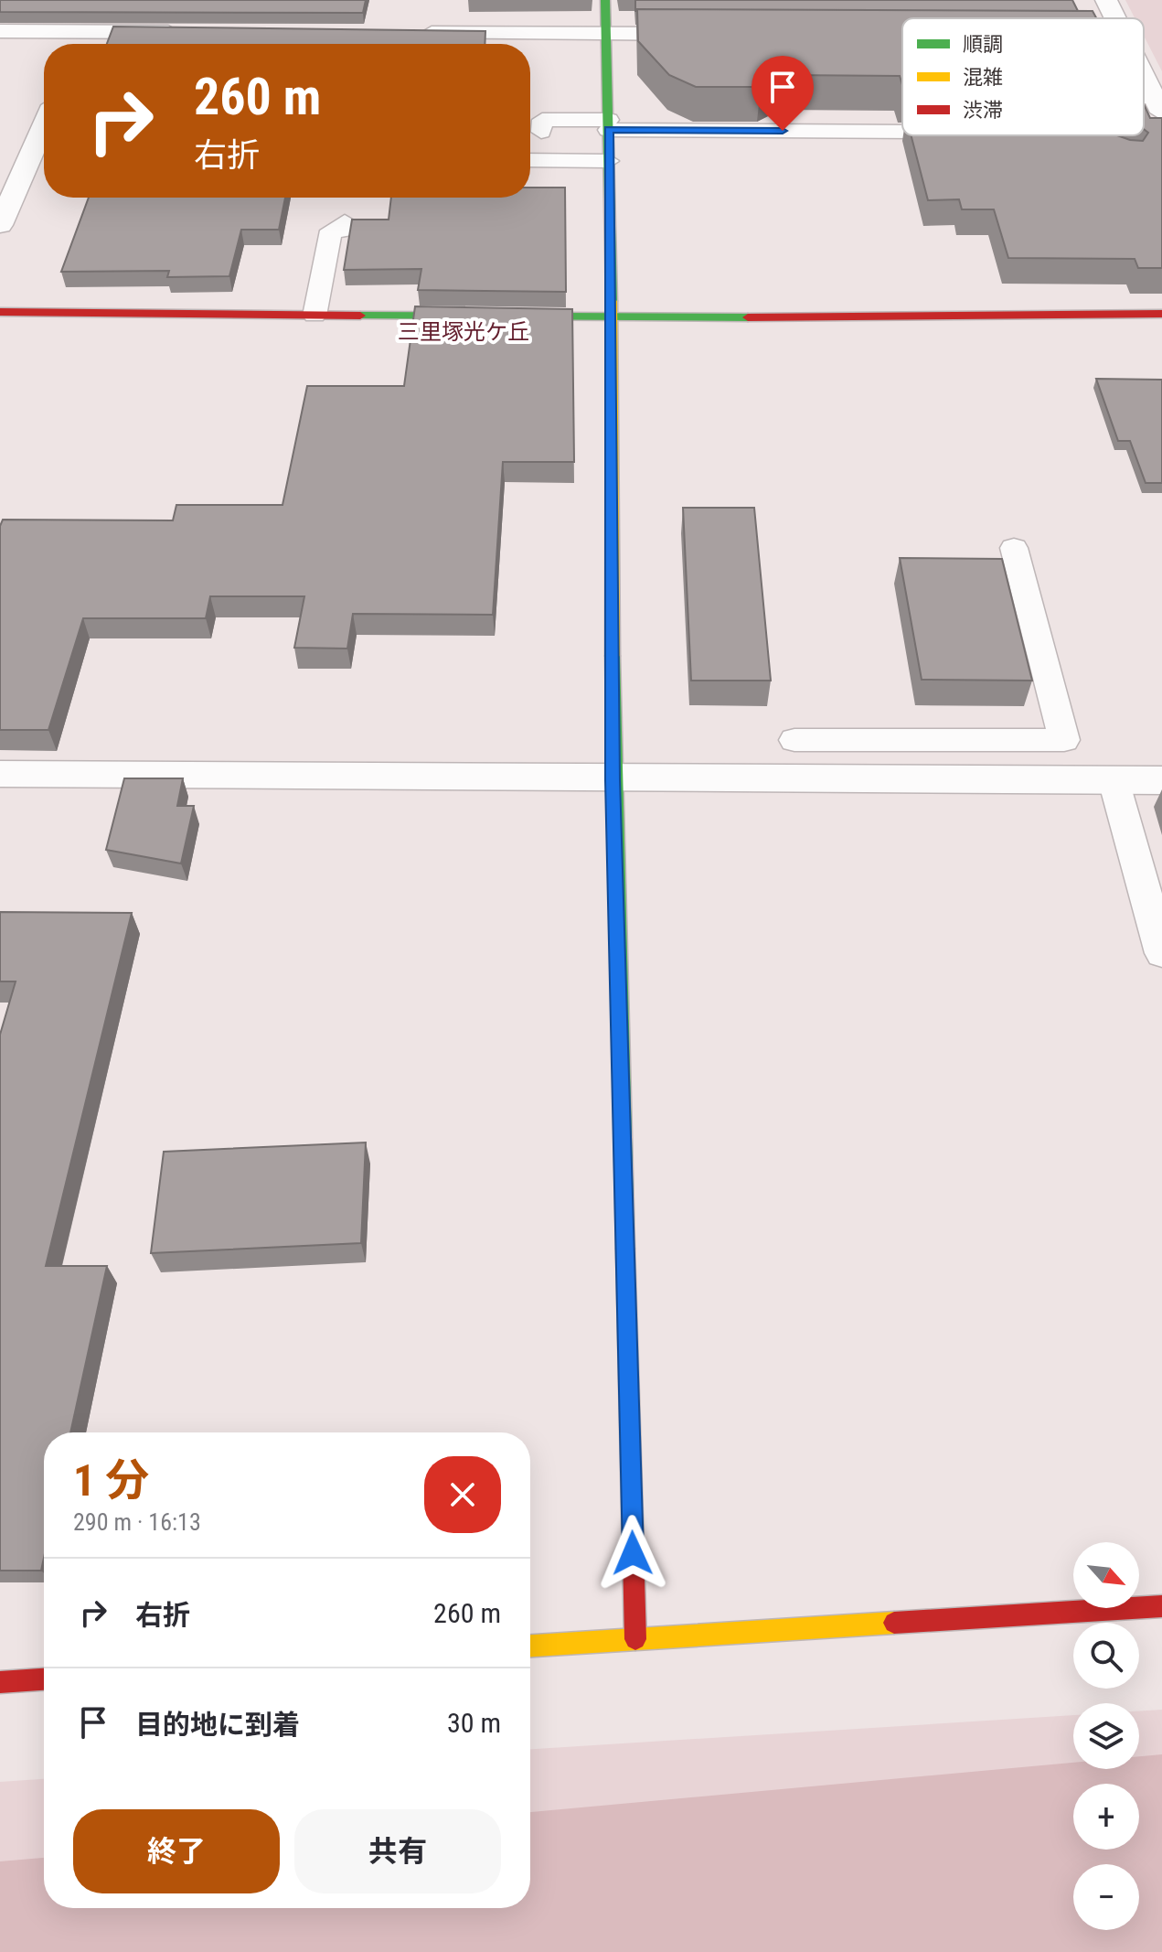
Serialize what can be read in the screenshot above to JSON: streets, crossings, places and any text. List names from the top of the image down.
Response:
{
  "districts": ["三里塚光ケ丘"],
  "legend": ["順調", "混雑", "渋滞"],
  "north": "bottom right",
  "page": {
    "turn": ["260 m", "右折"],
    "heading": ["1 分", "290 m · 16:13"],
    "map_buttons": ["+", "−"],
    "list": [
      {
        "name": "右折",
        "value": "260 m"
      },
      {
        "name": "目的地に到着",
        "value": "30 m"
      }
    ],
    "buttons": ["終了", "共有"]
  }
}
